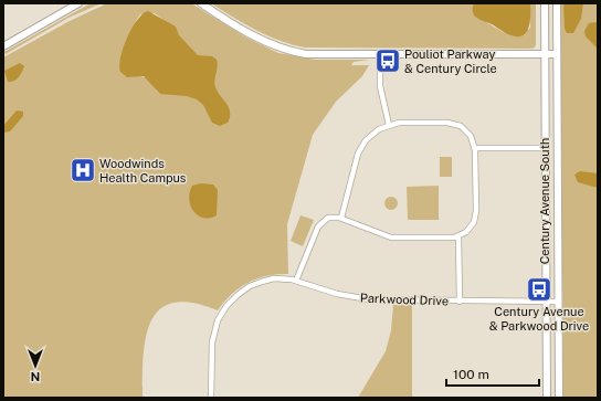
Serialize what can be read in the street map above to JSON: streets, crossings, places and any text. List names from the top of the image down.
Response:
{
  "streets": {
    "main road": ["Century Avenue South"],
    "street": ["Parkwood Drive"]
  },
  "crossings": [
    ["Century Avenue South", "Parkwood Drive"]
  ],
  "places": {
    "bus stop": ["Pouliot Parkway & Century Circle", "Century Avenue & Parkwood Drive"],
    "hospital": ["Woodwinds Health Campus"]
  },
  "scale_bar": "100 m",
  "north": "bottom"
}
